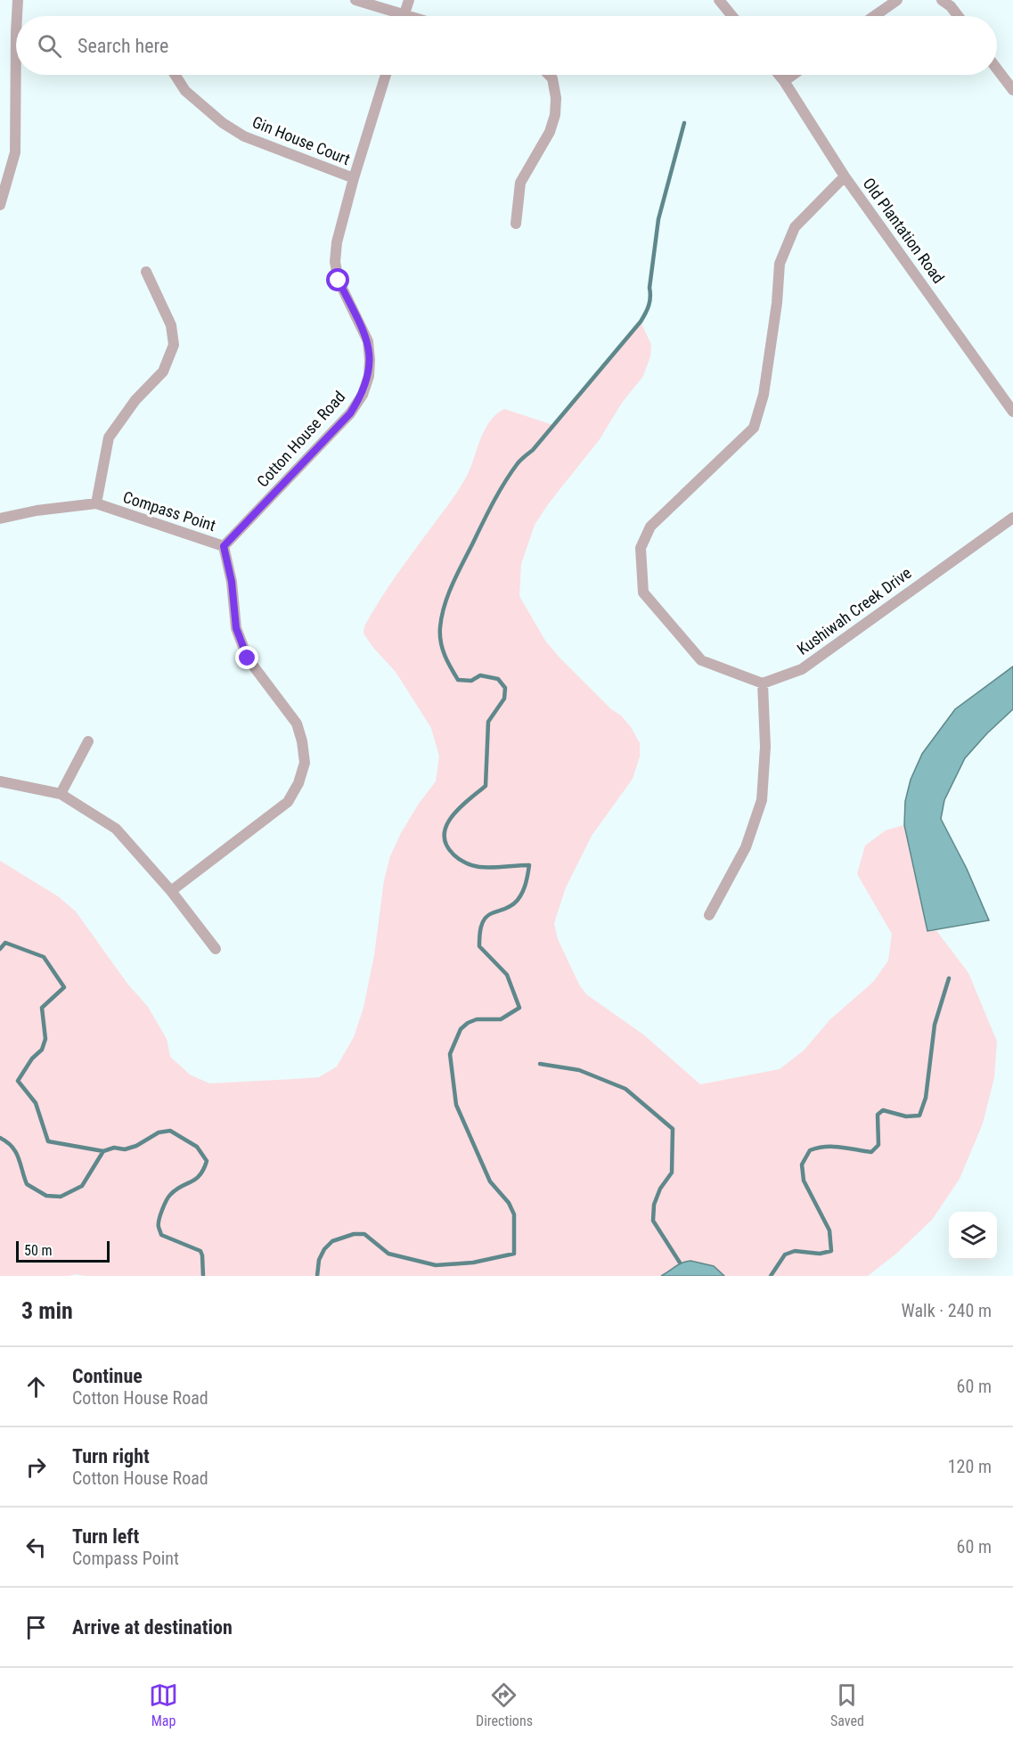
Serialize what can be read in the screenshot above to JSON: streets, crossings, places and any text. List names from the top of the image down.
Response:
{
  "streets": {
    "street": [
      "Gin House Court",
      "Old Plantation Road",
      "Cotton House Road",
      "Compass Point",
      "Kushiwah Creek Drive"
    ]
  },
  "crossings": [
    ["Gin House Court", "Cotton House Road"],
    ["Cotton House Road", "Compass Point"]
  ],
  "scale_bar": "50 m",
  "page": {
    "search": "Search here",
    "scale": "50 m",
    "heading": ["3 min", "Walk · 240 m"],
    "list": [
      ["Continue", "Cotton House Road", "60 m"],
      ["Turn right", "Cotton House Road", "120 m"],
      ["Turn left", "Compass Point", "60 m"],
      "Arrive at destination"
    ],
    "nav": ["Map", "Directions", "Saved"]
  }
}
